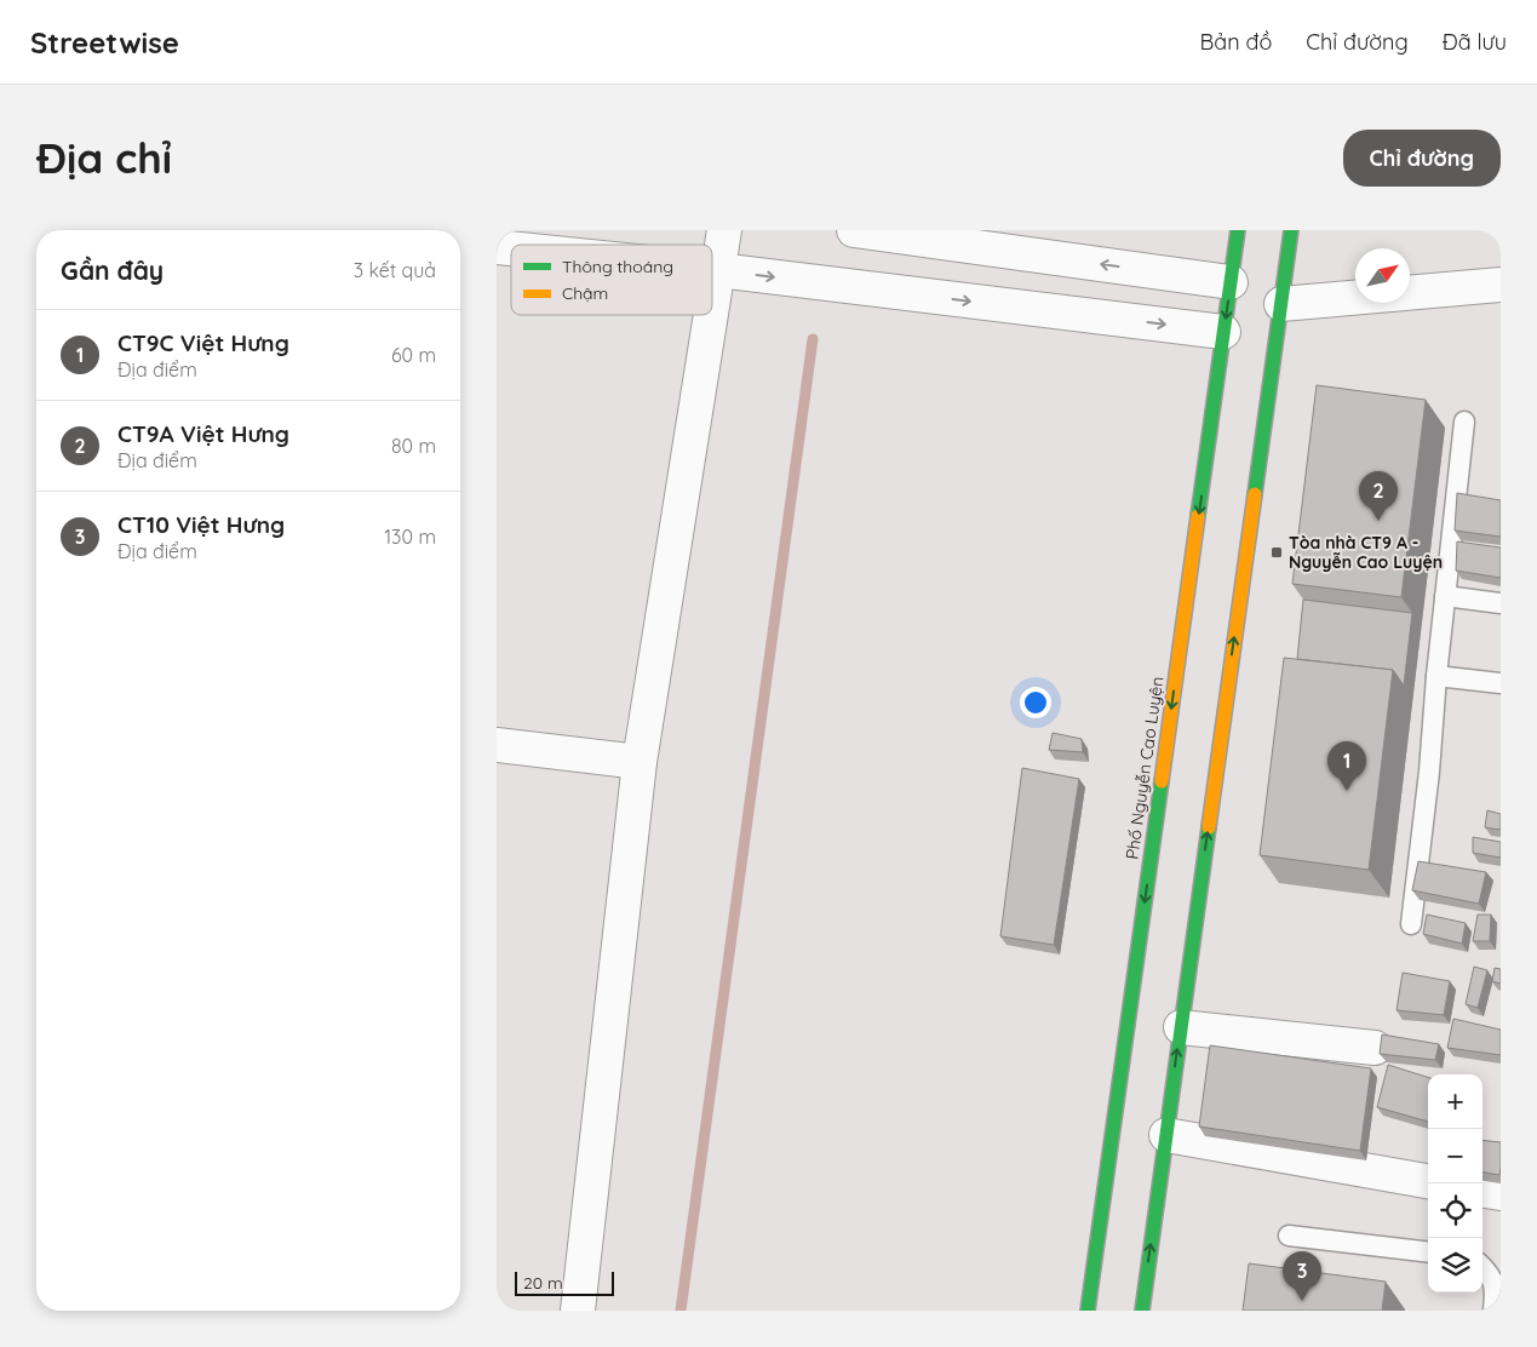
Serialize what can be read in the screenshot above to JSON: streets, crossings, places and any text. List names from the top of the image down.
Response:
{
  "streets": {
    "street": ["Phố Nguyễn Cao Luyện"]
  },
  "places": {
    "transit": ["Tòa nhà CT9 A - Nguyễn Cao Luyện"]
  },
  "legend": ["Thông thoáng", "Chậm"],
  "scale_bar": "20 m",
  "north": "top right",
  "page": {
    "header": "Streetwise",
    "nav": ["Bản đồ", "Chỉ đường", "Đã lưu"],
    "buttons": "Chỉ đường",
    "title": "Địa chỉ",
    "heading": ["Gần đây", "3 kết quả"],
    "list": [
      {
        "mark": "1",
        "name": "CT9C Việt Hưng",
        "note": "Địa điểm",
        "value": "60 m"
      },
      {
        "mark": "2",
        "name": "CT9A Việt Hưng",
        "note": "Địa điểm",
        "value": "80 m"
      },
      {
        "mark": "3",
        "name": "CT10 Việt Hưng",
        "note": "Địa điểm",
        "value": "130 m"
      }
    ],
    "pins": ["2", "1", "3"],
    "map_buttons": ["+", "−"],
    "scale": "20 m"
  }
}
